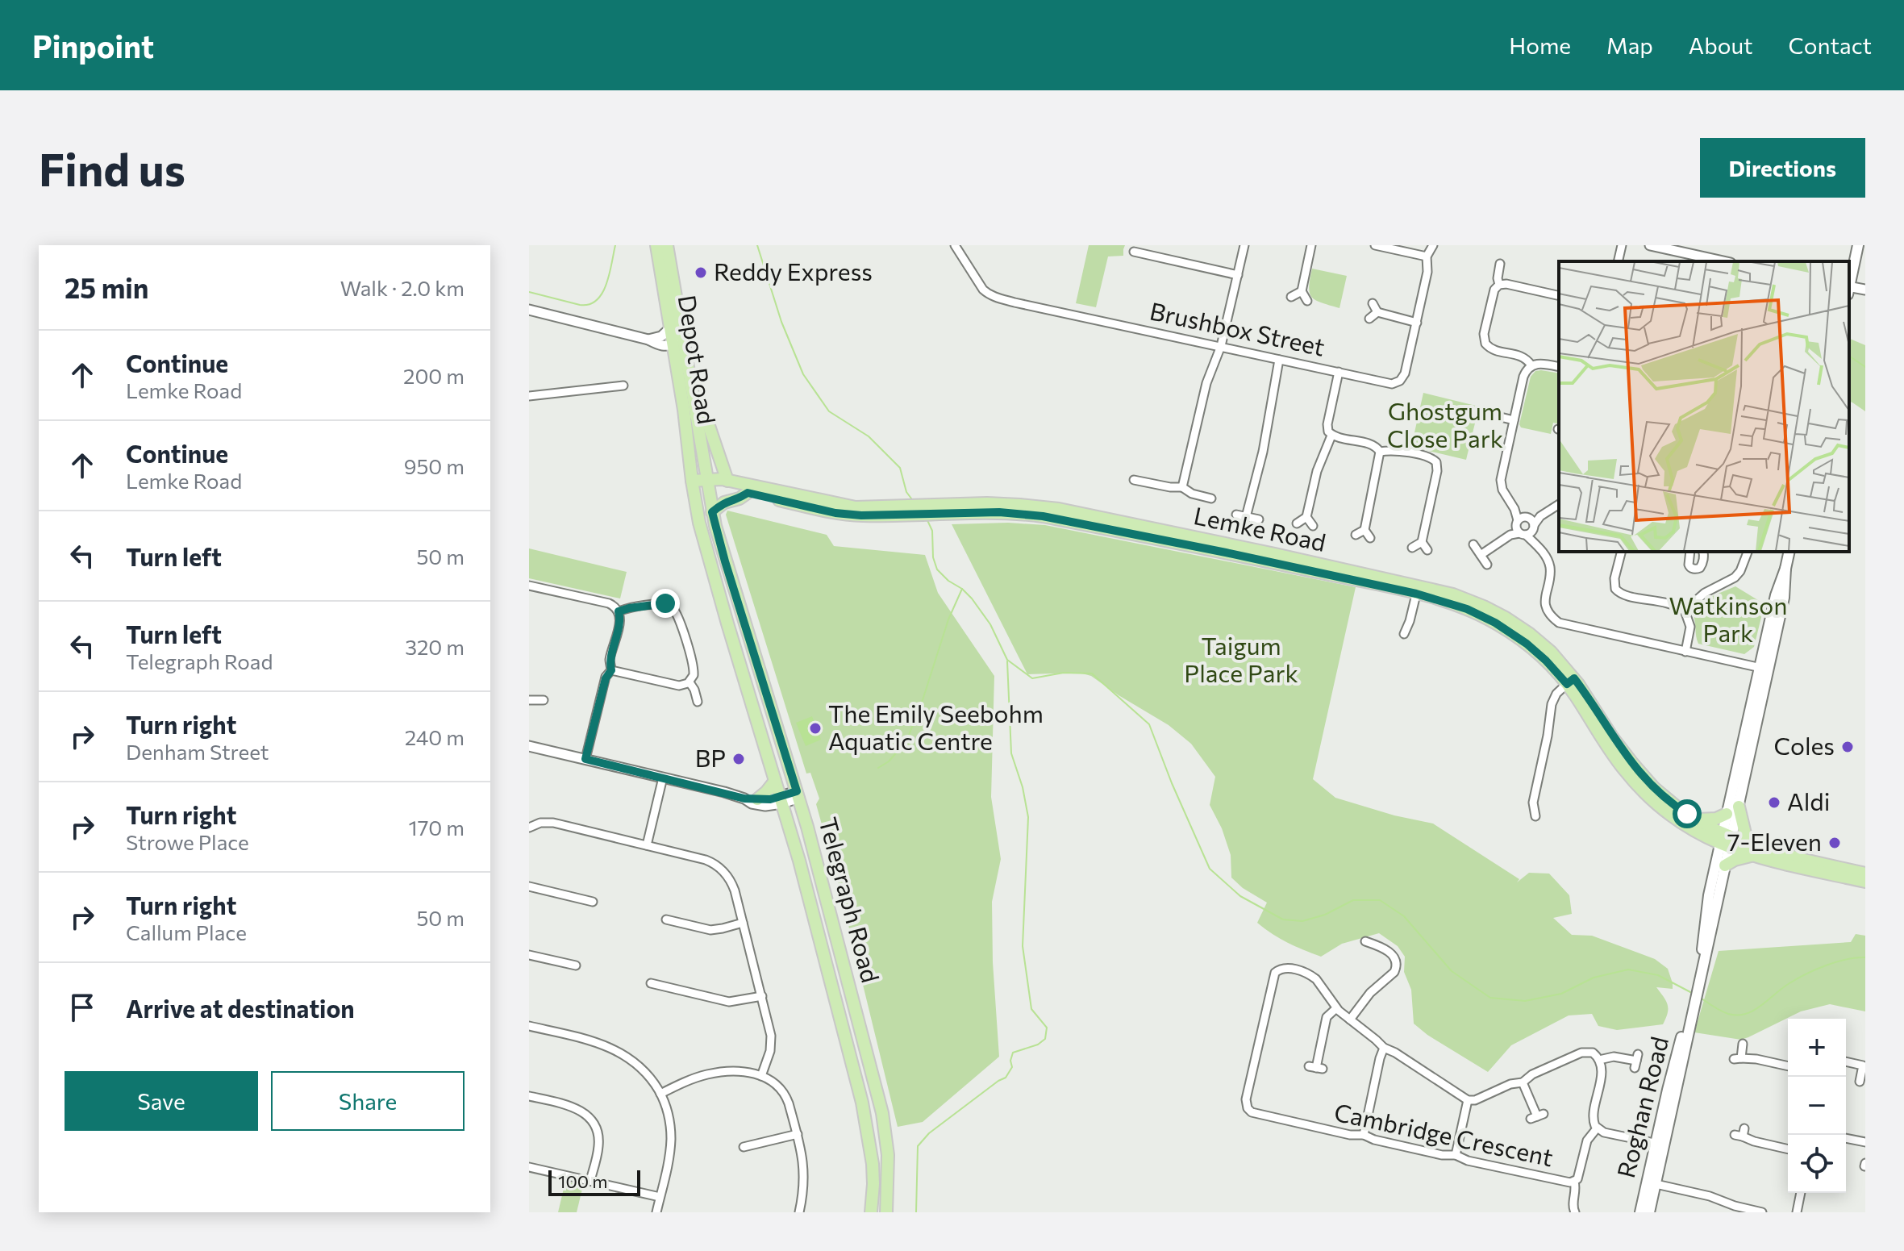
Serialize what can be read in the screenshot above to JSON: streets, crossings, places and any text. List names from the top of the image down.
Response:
{
  "streets": {
    "main road": [
      "Depot Road",
      "Lemke Road",
      "Telegraph Road",
      "Roghan Road"
    ],
    "street": ["Brushbox Street", "Cambridge Crescent"]
  },
  "crossings": [
    ["Depot Road", "Lemke Road"],
    ["Depot Road", "Telegraph Road"],
    ["Lemke Road", "Telegraph Road"],
    ["Lemke Road", "Roghan Road"]
  ],
  "parks": ["Ghostgum Close Park", "Watkinson Park", "Taigum Place Park"],
  "places": [
    "Reddy Express",
    "The Emily Seebohm Aquatic Centre",
    "Coles",
    "BP",
    "Aldi",
    "7-Eleven"
  ],
  "scale_bar": "100 m",
  "page": {
    "header": "Pinpoint",
    "nav": [
      "Home",
      "Map",
      "About",
      "Contact"
    ],
    "buttons": [
      "Directions",
      ["Save", "Share"]
    ],
    "title": "Find us",
    "heading": ["25 min", "Walk · 2.0 km"],
    "list": [
      ["Continue", "Lemke Road", "200 m"],
      ["Continue", "Lemke Road", "950 m"],
      ["Turn left", "50 m"],
      ["Turn left", "Telegraph Road", "320 m"],
      ["Turn right", "Denham Street", "240 m"],
      ["Turn right", "Strowe Place", "170 m"],
      ["Turn right", "Callum Place", "50 m"],
      "Arrive at destination"
    ],
    "map_buttons": ["+", "−"],
    "scale": "100 m"
  }
}
